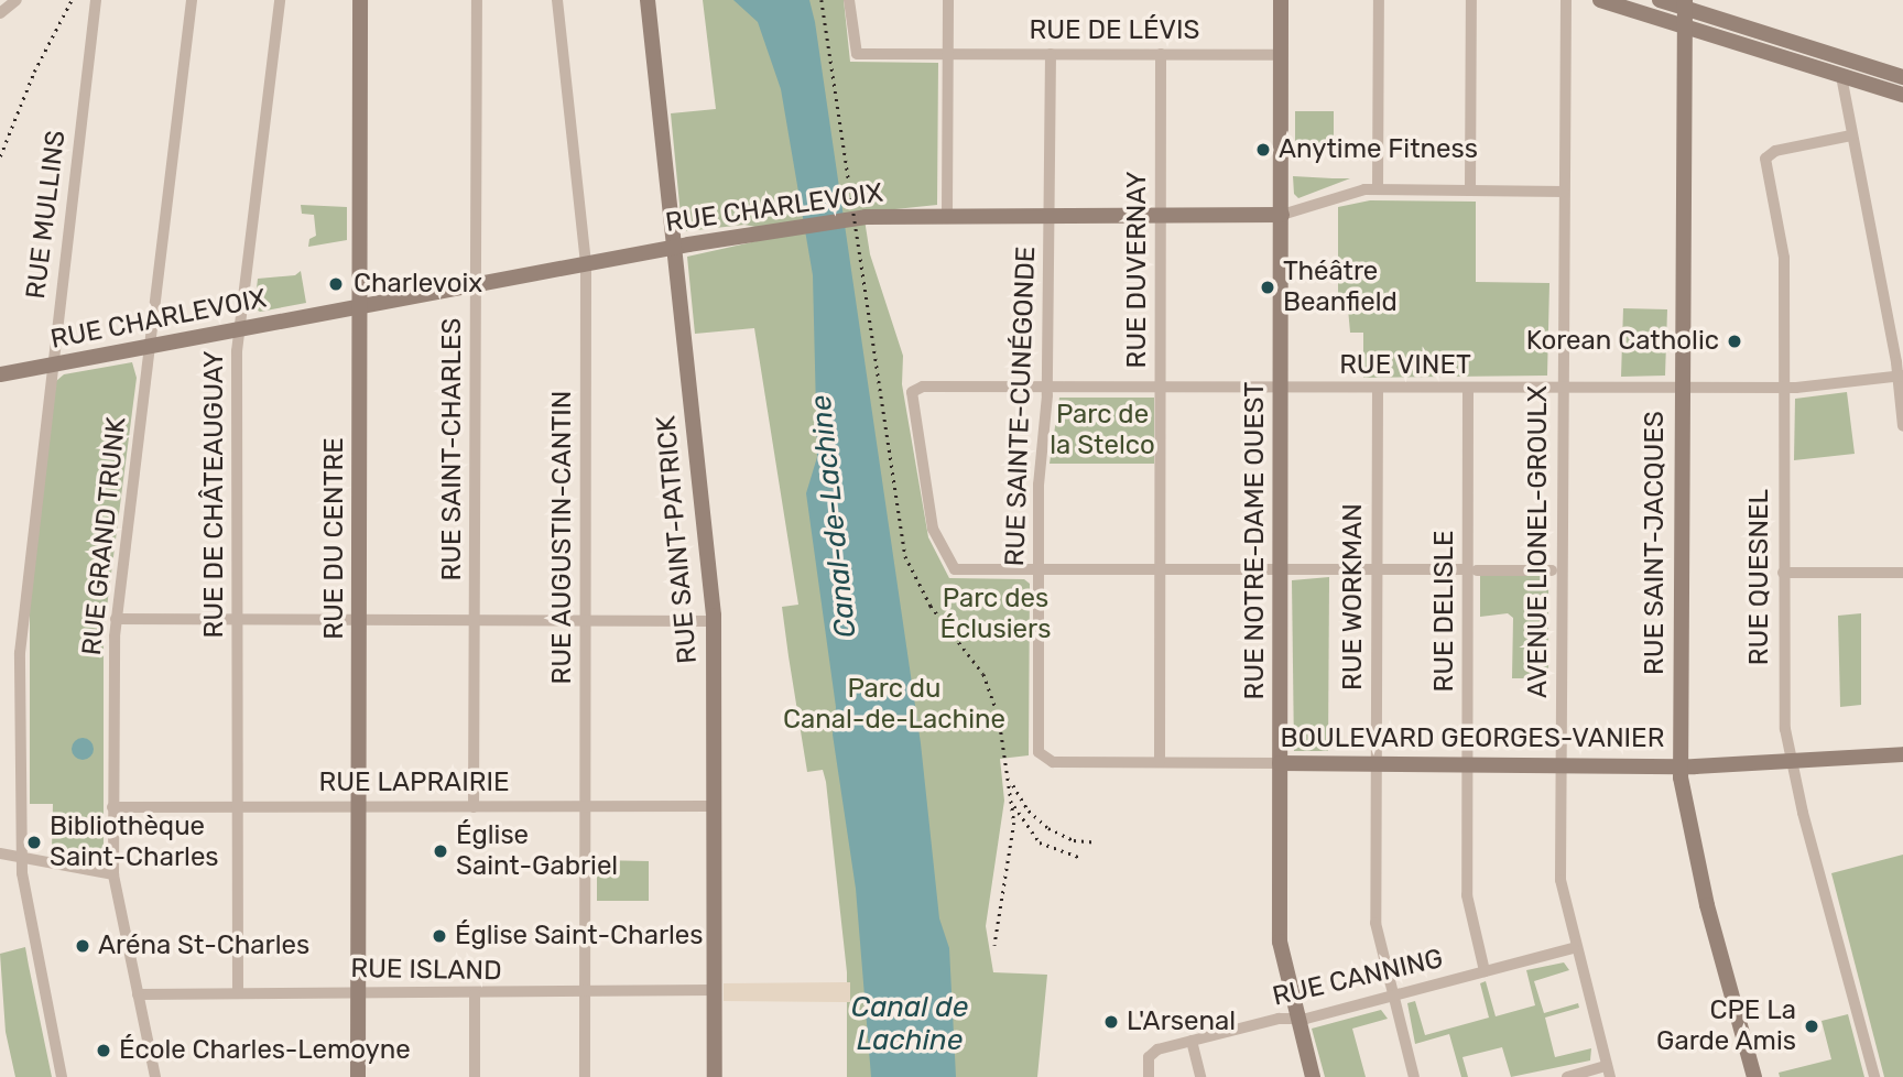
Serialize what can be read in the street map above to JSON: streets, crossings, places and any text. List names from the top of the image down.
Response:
{
  "streets": {
    "main road": [
      "RUE CHARLEVOIX",
      "RUE DU CENTRE",
      "RUE SAINT-PATRICK",
      "RUE NOTRE-DAME OUEST",
      "RUE SAINT-JACQUES",
      "BOULEVARD GEORGES-VANIER"
    ],
    "street": [
      "RUE DE LÉVIS",
      "RUE MULLINS",
      "RUE DUVERNAY",
      "RUE VINET",
      "RUE SAINTE-CUNÉGONDE",
      "RUE SAINT-CHARLES",
      "RUE DE CHÂTEAUGUAY",
      "RUE GRAND TRUNK",
      "RUE AUGUSTIN-CANTIN",
      "AVENUE LIONEL-GROULX",
      "RUE QUESNEL",
      "RUE WORKMAN",
      "RUE DELISLE",
      "RUE LAPRAIRIE",
      "RUE ISLAND",
      "RUE CANNING"
    ]
  },
  "crossings": [
    ["RUE DE LÉVIS", "RUE DUVERNAY"],
    ["RUE DE LÉVIS", "RUE SAINTE-CUNÉGONDE"],
    ["RUE DE LÉVIS", "RUE NOTRE-DAME OUEST"],
    ["RUE CHARLEVOIX", "RUE MULLINS"],
    ["RUE CHARLEVOIX", "RUE DUVERNAY"],
    ["RUE CHARLEVOIX", "RUE SAINTE-CUNÉGONDE"],
    ["RUE CHARLEVOIX", "RUE SAINT-CHARLES"],
    ["RUE CHARLEVOIX", "RUE DE CHÂTEAUGUAY"],
    ["RUE CHARLEVOIX", "RUE GRAND TRUNK"],
    ["RUE CHARLEVOIX", "RUE AUGUSTIN-CANTIN"],
    ["RUE CHARLEVOIX", "RUE DU CENTRE"],
    ["RUE CHARLEVOIX", "RUE SAINT-PATRICK"],
    ["RUE CHARLEVOIX", "RUE NOTRE-DAME OUEST"],
    ["RUE CHARLEVOIX", "AVENUE LIONEL-GROULX"],
    ["RUE DUVERNAY", "RUE VINET"],
    ["RUE DUVERNAY", "BOULEVARD GEORGES-VANIER"],
    ["RUE VINET", "RUE SAINTE-CUNÉGONDE"],
    ["RUE VINET", "RUE NOTRE-DAME OUEST"],
    ["RUE VINET", "AVENUE LIONEL-GROULX"],
    ["RUE VINET", "RUE SAINT-JACQUES"],
    ["RUE VINET", "RUE QUESNEL"],
    ["RUE VINET", "RUE WORKMAN"],
    ["RUE VINET", "RUE DELISLE"],
    ["RUE SAINTE-CUNÉGONDE", "BOULEVARD GEORGES-VANIER"],
    ["RUE SAINT-CHARLES", "RUE LAPRAIRIE"],
    ["RUE DE CHÂTEAUGUAY", "RUE LAPRAIRIE"],
    ["RUE DE CHÂTEAUGUAY", "RUE ISLAND"],
    ["RUE GRAND TRUNK", "RUE LAPRAIRIE"],
    ["RUE GRAND TRUNK", "RUE ISLAND"],
    ["RUE AUGUSTIN-CANTIN", "RUE LAPRAIRIE"],
    ["RUE AUGUSTIN-CANTIN", "RUE ISLAND"],
    ["RUE DU CENTRE", "RUE LAPRAIRIE"],
    ["RUE DU CENTRE", "RUE ISLAND"],
    ["RUE SAINT-PATRICK", "RUE LAPRAIRIE"],
    ["RUE SAINT-PATRICK", "RUE ISLAND"],
    ["RUE NOTRE-DAME OUEST", "BOULEVARD GEORGES-VANIER"],
    ["RUE NOTRE-DAME OUEST", "RUE CANNING"],
    ["AVENUE LIONEL-GROULX", "BOULEVARD GEORGES-VANIER"],
    ["AVENUE LIONEL-GROULX", "RUE CANNING"],
    ["RUE SAINT-JACQUES", "BOULEVARD GEORGES-VANIER"],
    ["RUE QUESNEL", "BOULEVARD GEORGES-VANIER"],
    ["RUE WORKMAN", "BOULEVARD GEORGES-VANIER"],
    ["RUE WORKMAN", "RUE CANNING"],
    ["RUE DELISLE", "BOULEVARD GEORGES-VANIER"],
    ["RUE DELISLE", "RUE CANNING"]
  ],
  "water": ["Canal-de-Lachine", "Canal de Lachine"],
  "parks": ["Parc de la Stelco", "Parc des Éclusiers", "Parc du Canal-de-Lachine"],
  "places": [
    "Anytime Fitness",
    "Charlevoix",
    "Théâtre Beanfield",
    "Korean Catholic",
    "Bibliothèque Saint-Charles",
    "Église Saint-Gabriel",
    "Église Saint-Charles",
    "Aréna St-Charles",
    "L'Arsenal",
    "CPE La Garde Amis",
    "École Charles-Lemoyne"
  ]
}
